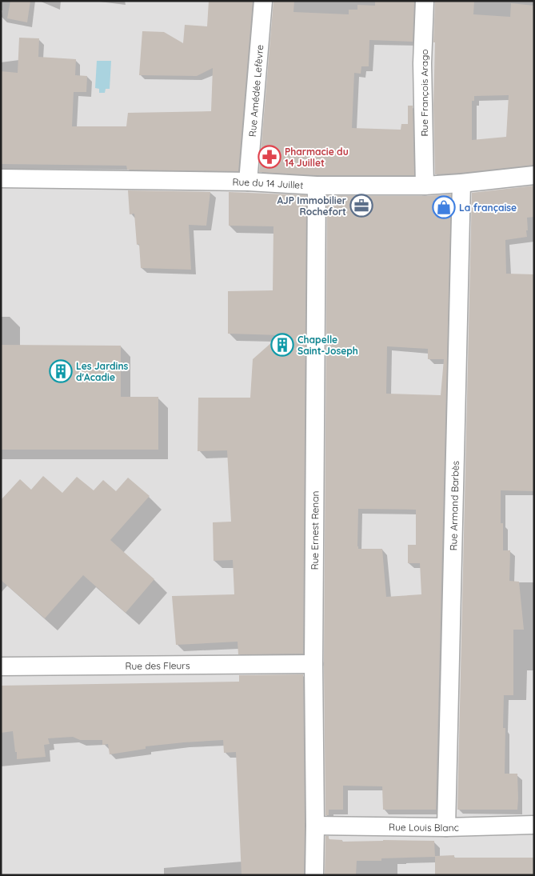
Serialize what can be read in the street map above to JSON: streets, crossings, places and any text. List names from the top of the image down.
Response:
{
  "streets": {
    "street": [
      "Rue Amédée Lefèvre",
      "Rue François Arago",
      "Rue du 14 Juillet",
      "Rue Armand Barbès",
      "Rue Ernest Renan",
      "Rue des Fleurs",
      "Rue Louis Blanc"
    ]
  },
  "crossings": [
    ["Rue Amédée Lefèvre", "Rue du 14 Juillet"],
    ["Rue François Arago", "Rue du 14 Juillet"],
    ["Rue du 14 Juillet", "Rue Armand Barbès"],
    ["Rue du 14 Juillet", "Rue Ernest Renan"],
    ["Rue Armand Barbès", "Rue Louis Blanc"],
    ["Rue Ernest Renan", "Rue des Fleurs"],
    ["Rue Ernest Renan", "Rue Louis Blanc"]
  ],
  "places": {
    "pharmacy": ["Pharmacie du 14 Juillet"],
    "office": ["AJP Immobilier Rochefort"],
    "shop": ["La française"],
    "building": ["Chapelle Saint-Joseph", "Les Jardins d'Acadie"]
  }
}
